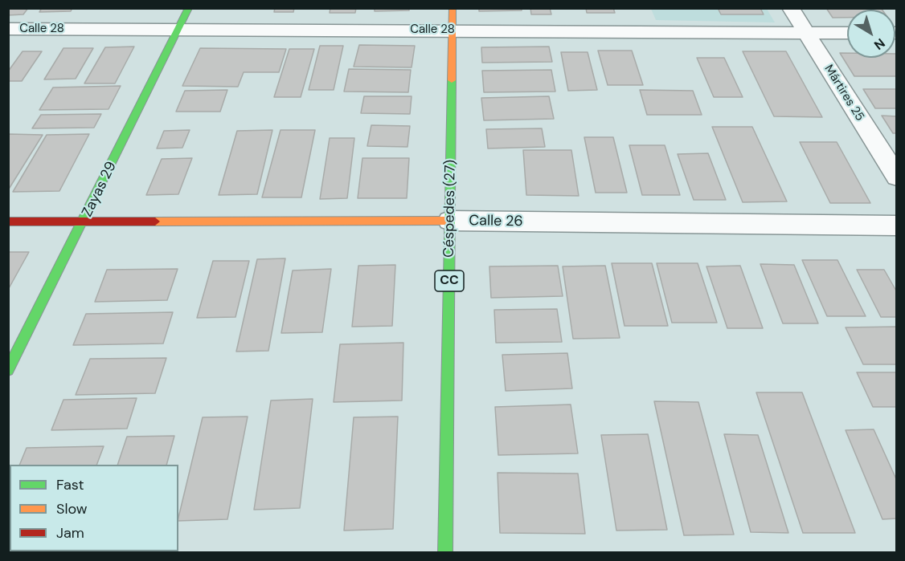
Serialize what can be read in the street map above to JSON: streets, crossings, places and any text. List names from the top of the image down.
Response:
{
  "streets": {
    "street": [
      "Calle 28",
      "Mártires 25",
      "Zayas 29",
      "Céspedes (27)",
      "Calle 26",
      "CC"
    ]
  },
  "crossings": [
    ["Calle 28", "Mártires 25"],
    ["Calle 28", "Zayas 29"],
    ["Calle 28", "Céspedes (27)"],
    ["Zayas 29", "Calle 26"],
    ["Céspedes (27)", "Calle 26"]
  ],
  "legend": ["Fast", "Slow", "Jam"],
  "north": "bottom right"
}
